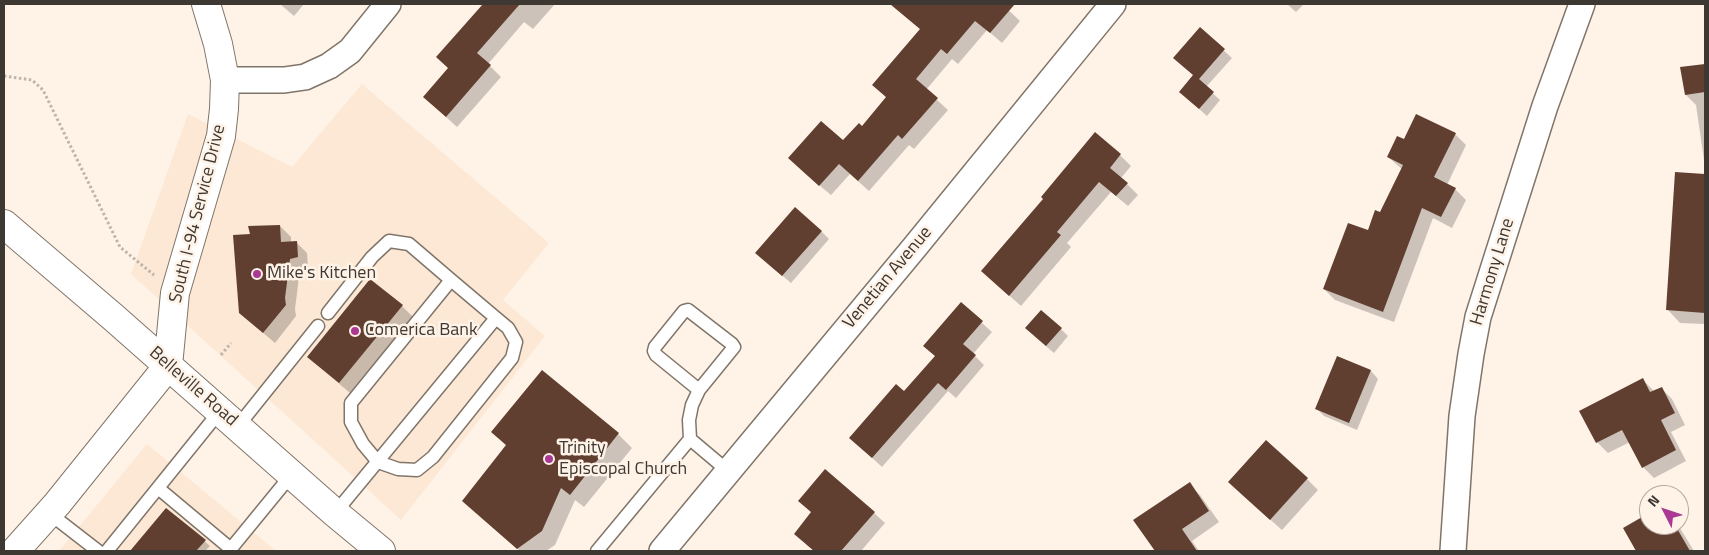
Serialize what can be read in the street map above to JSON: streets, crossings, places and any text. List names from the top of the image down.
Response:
{
  "streets": {
    "street": [
      "South I-94 Service Drive",
      "Harmony Lane",
      "Venetian Avenue",
      "Belleville Road"
    ]
  },
  "crossings": [
    ["South I-94 Service Drive", "Belleville Road"]
  ],
  "places": ["Mike's Kitchen", "Comerica Bank", "Trinity Episcopal Church"],
  "north": "top left"
}
